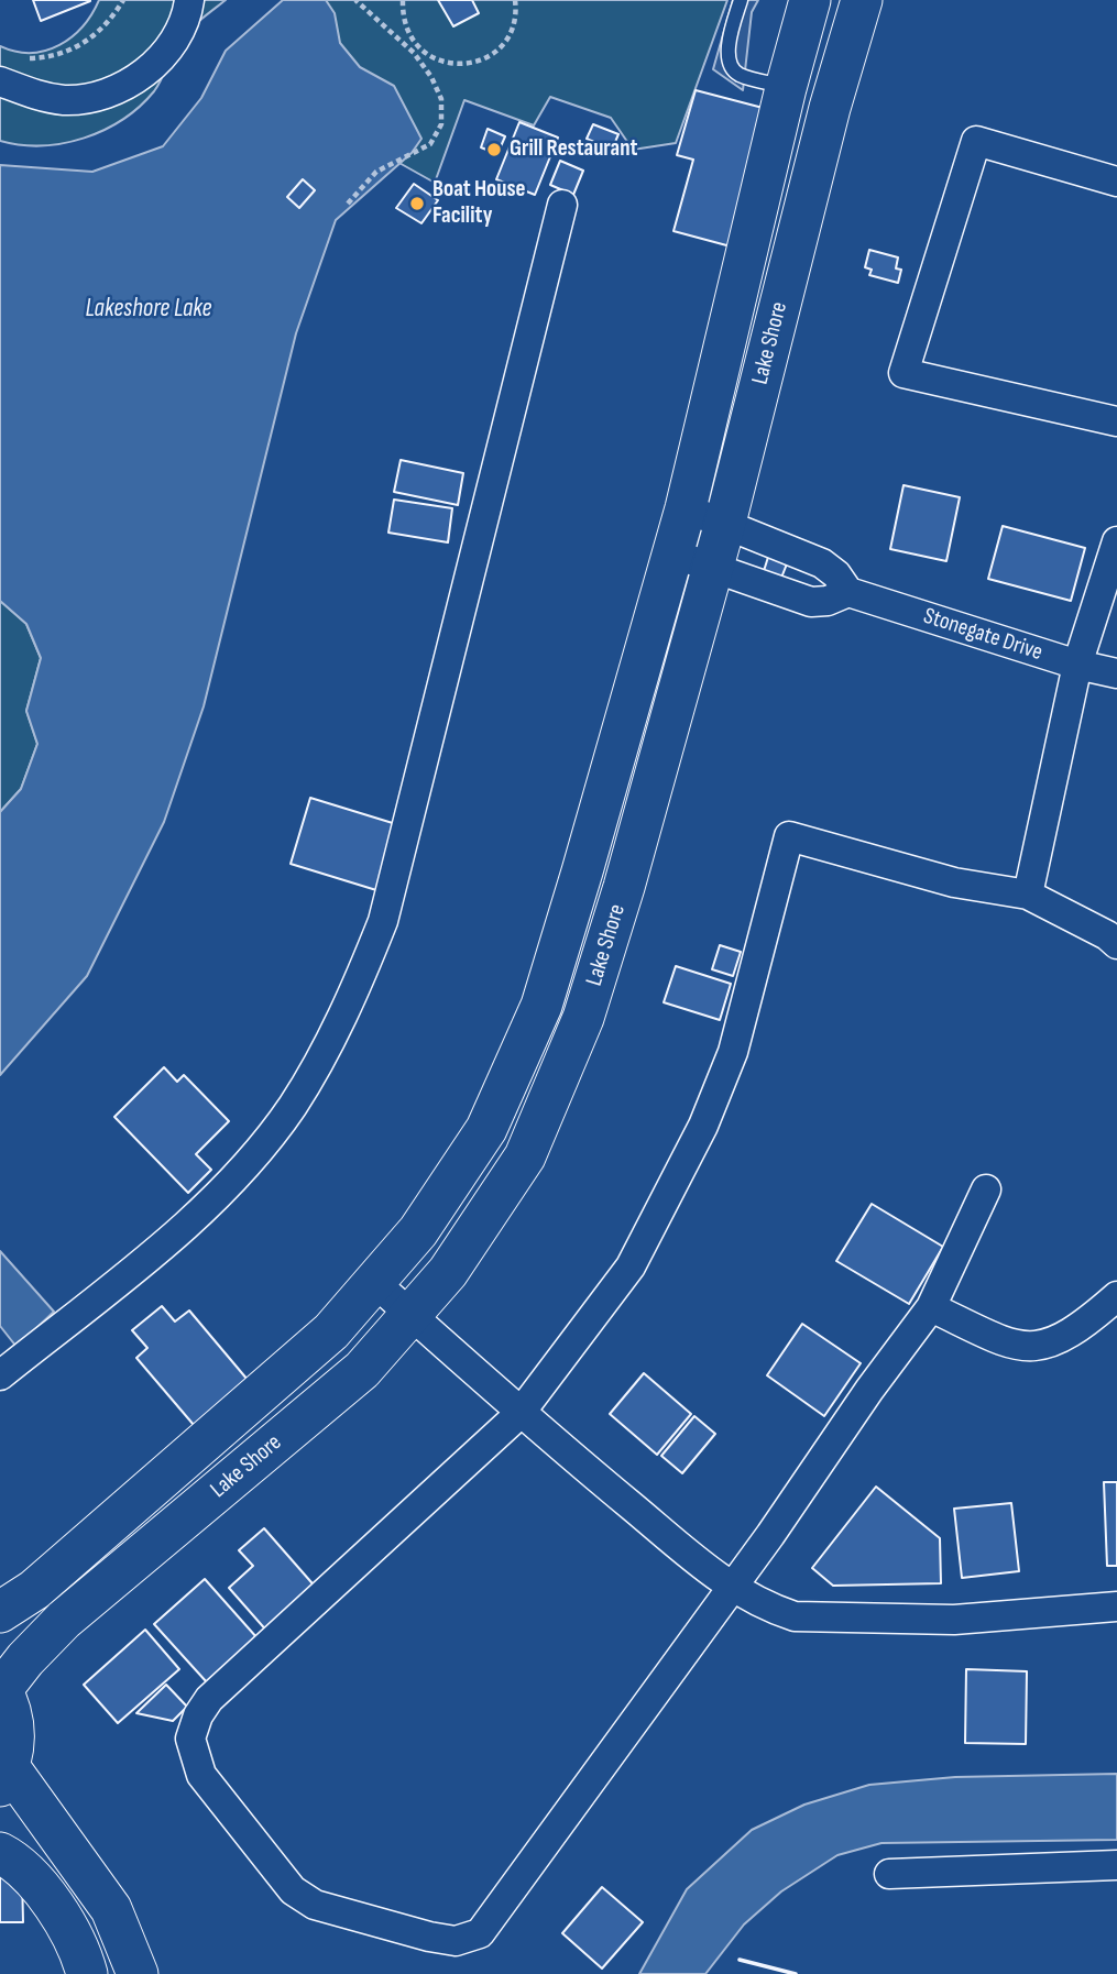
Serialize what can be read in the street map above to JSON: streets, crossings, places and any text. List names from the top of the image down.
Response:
{
  "streets": {
    "street": ["Lake Shore", "Stonegate Drive"]
  },
  "crossings": [
    ["Lake Shore", "Stonegate Drive"]
  ],
  "water": ["Lakeshore Lake"],
  "places": ["Grill Restaurant", "Boat House Facility"]
}
